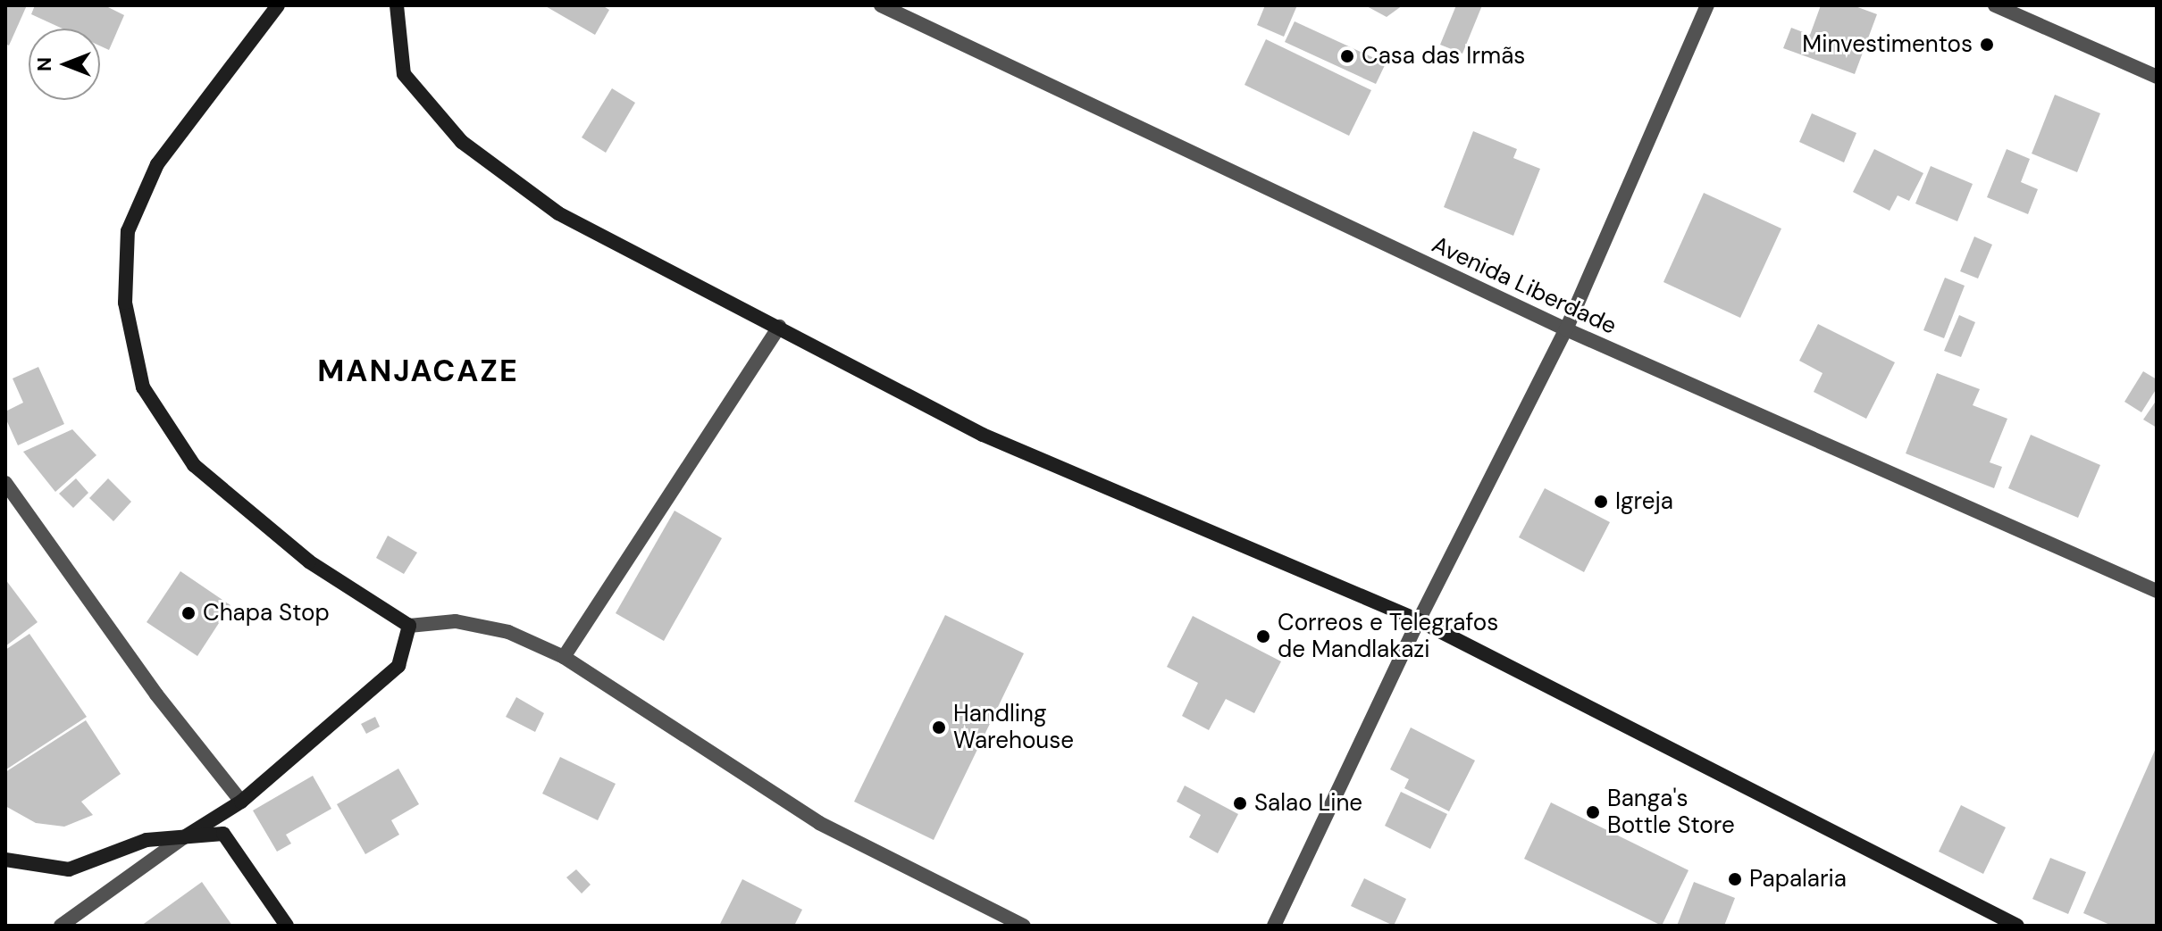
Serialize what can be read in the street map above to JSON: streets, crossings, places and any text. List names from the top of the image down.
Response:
{
  "streets": {
    "street": ["Avenida Liberdade"]
  },
  "districts": ["MANJACAZE"],
  "places": [
    "Minvestimentos",
    "Casa das Irmãs",
    "Igreja",
    "Chapa Stop",
    "Correos e Telegrafos de Mandlakazi",
    "Handling Warehouse",
    "Salao Line",
    "Banga's Bottle Store",
    "Papalaria"
  ],
  "north": "left"
}
